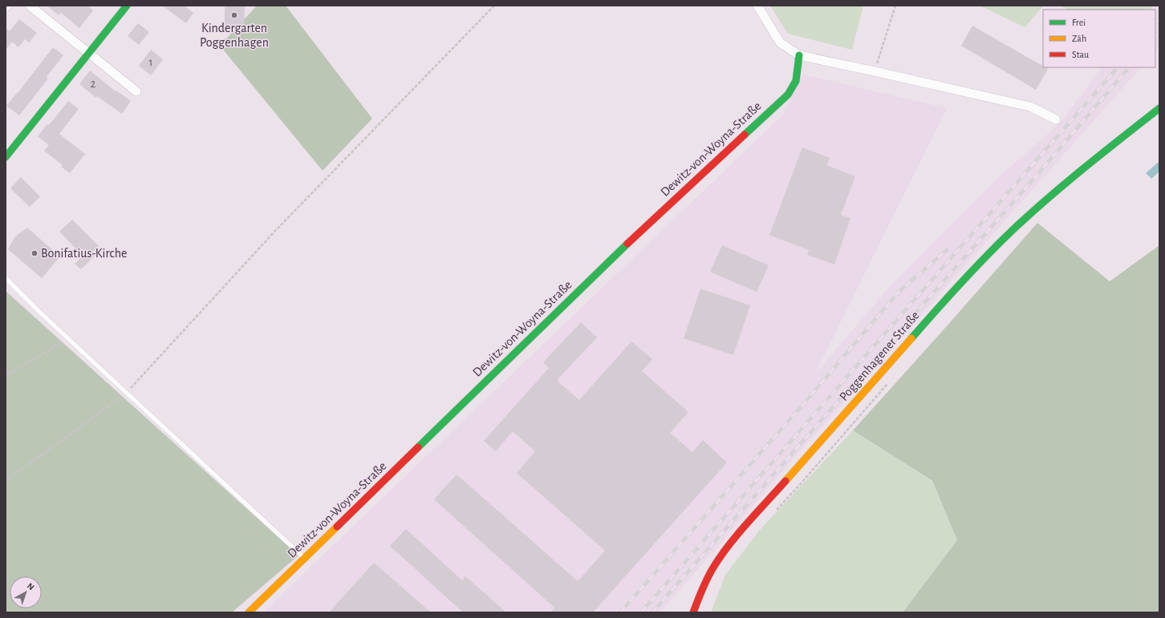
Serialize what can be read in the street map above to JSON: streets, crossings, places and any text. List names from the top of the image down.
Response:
{
  "streets": {
    "street": ["Dewitz-von-Woyna-Straße", "Poggenhagener Straße"]
  },
  "places": ["Kindergarten Poggenhagen", "Bonifatius-Kirche"],
  "house_numbers": ["1", "2"],
  "legend": ["Frei", "Zäh", "Stau"],
  "north": "top right"
}
